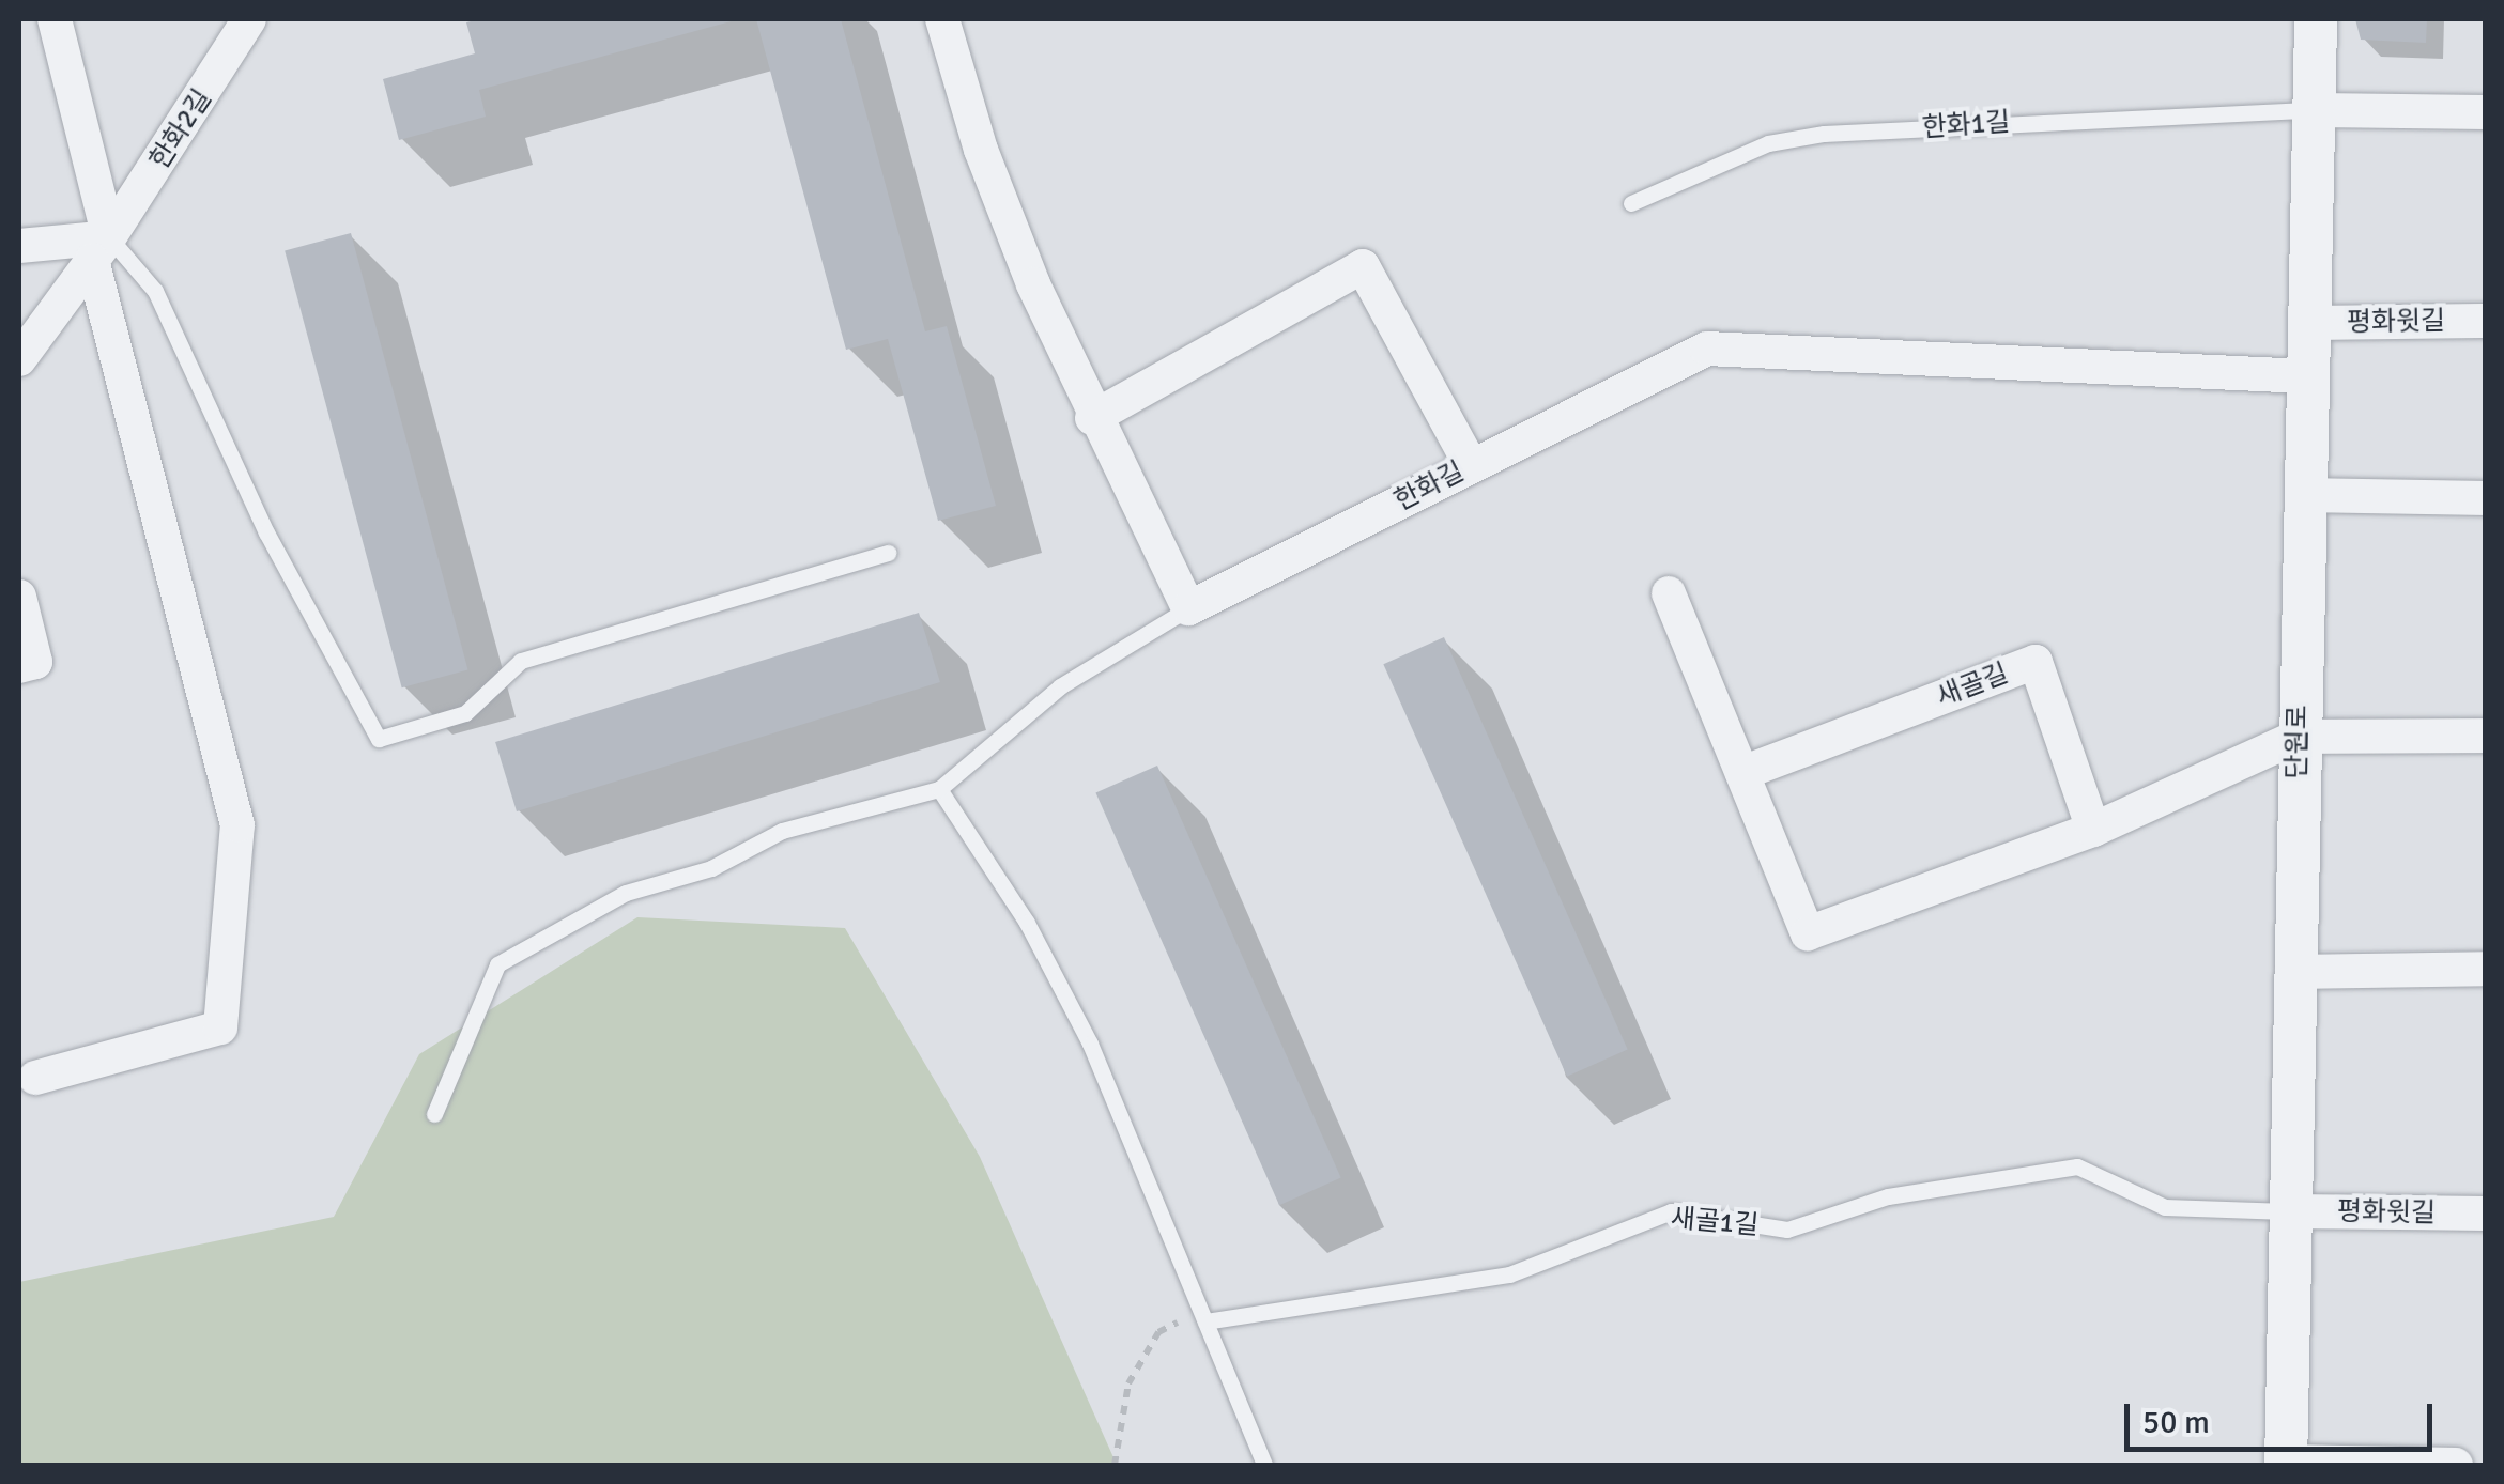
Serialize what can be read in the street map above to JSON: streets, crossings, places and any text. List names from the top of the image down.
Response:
{
  "streets": {
    "street": [
      "한화2길",
      "평화윗길",
      "한화길",
      "새골길",
      "단원로"
    ],
    "lane": ["한화1길", "새골1길"]
  },
  "crossings": [
    ["한화1길", "단원로"],
    ["평화윗길", "단원로"],
    ["평화윗길", "새골1길"],
    ["한화길", "단원로"],
    ["단원로", "새골1길"]
  ],
  "scale_bar": "50 m"
}
